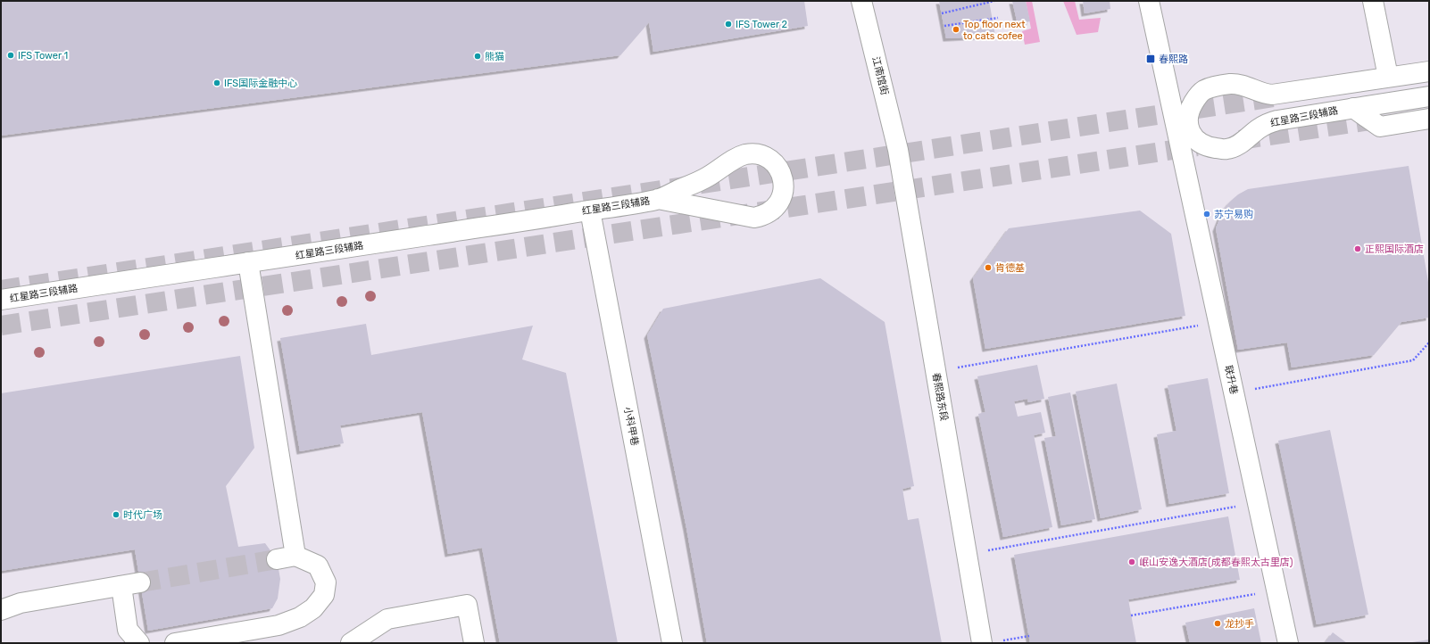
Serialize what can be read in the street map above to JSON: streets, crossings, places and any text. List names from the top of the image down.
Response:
{
  "streets": {
    "street": [
      "江南馆街",
      "红星路三段辅路",
      "联升巷",
      "春熙路东段",
      "小科甲巷"
    ]
  },
  "crossings": [
    ["江南馆街", "春熙路东段"],
    ["红星路三段辅路", "小科甲巷"]
  ],
  "places": {
    "other": [
      "IFS Tower 2",
      "Top floor next to cats cofee",
      "IFS Tower 1",
      "熊猫",
      "IFS国际金融中心",
      "苏宁易购",
      "正熙国际酒店",
      "肯德基",
      "时代广场",
      "岷山安逸大酒店(成都春熙太古里店)",
      "龙抄手"
    ],
    "transit": ["春熙路"]
  }
}
